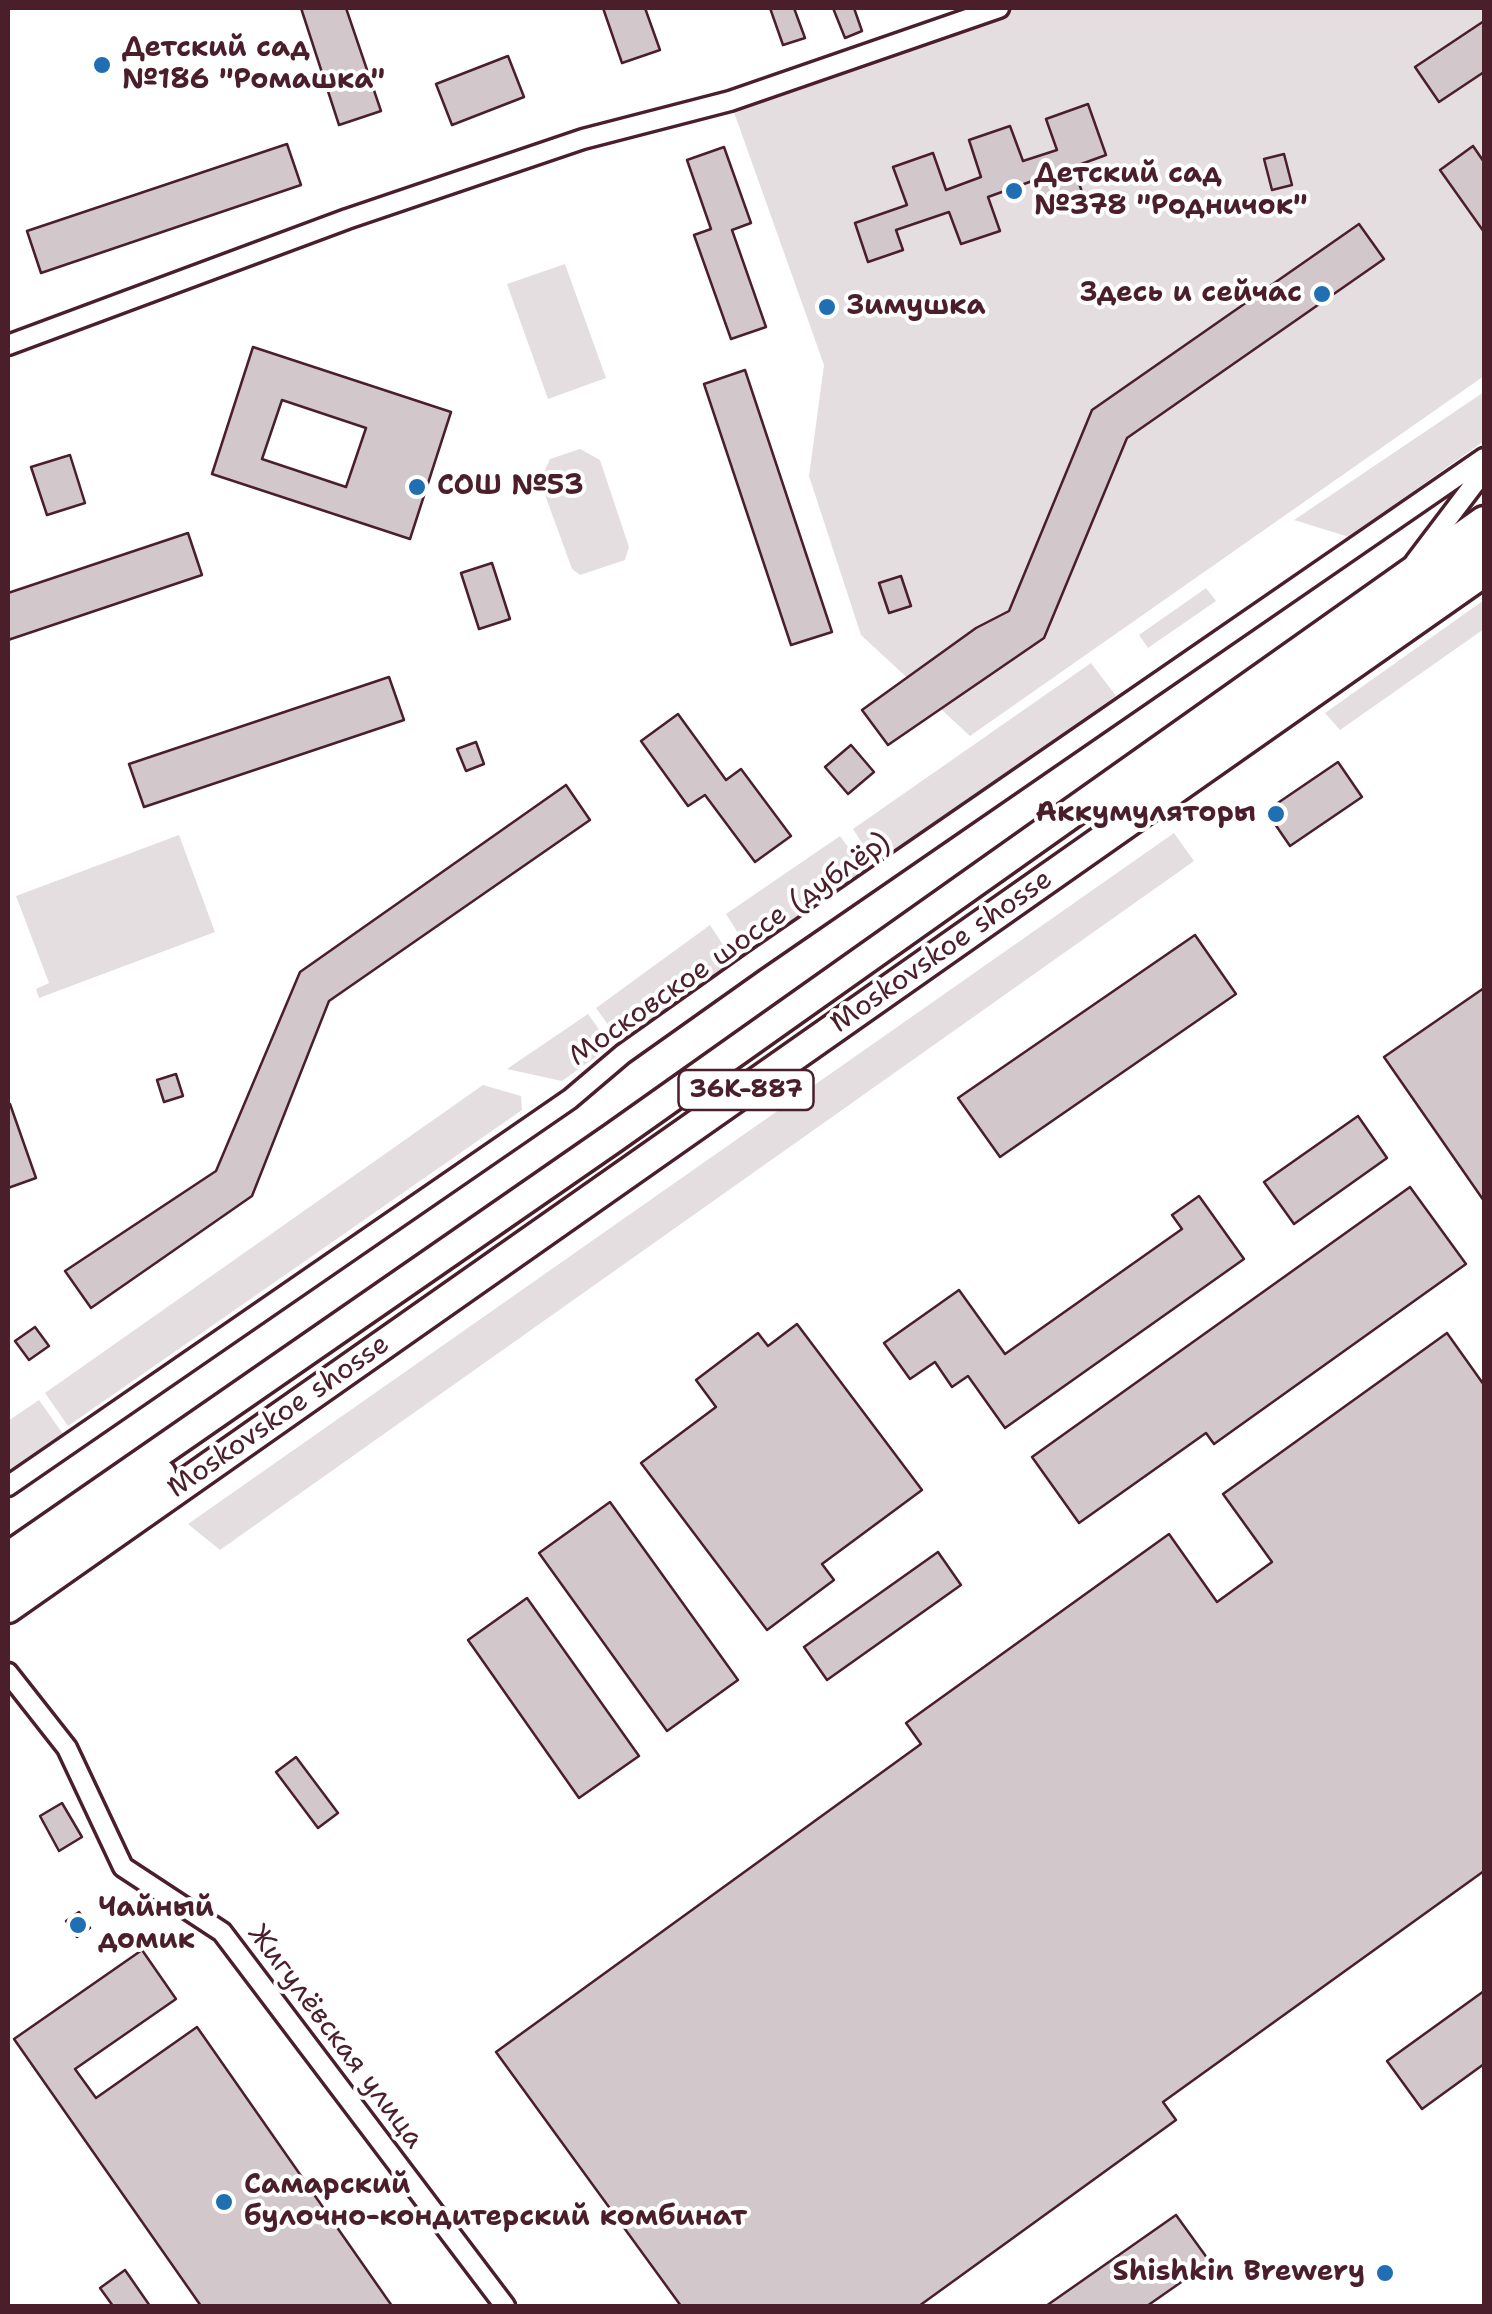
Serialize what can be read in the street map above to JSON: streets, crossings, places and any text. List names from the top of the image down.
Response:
{
  "streets": {
    "main road": ["Moskovskoe shosse", "36К-887"],
    "street": ["Московское шоссе (дублёр)", "Жигулёвская улица"]
  },
  "places": [
    "Детский сад №186 \"Ромашка\"",
    "Детский сад №378 \"Родничок\"",
    "Здесь и сейчас",
    "Зимушка",
    "СОШ №53",
    "Аккумуляторы",
    "Чайный домик",
    "Самарский булочно-кондитерский комбинат",
    "Shishkin Brewery"
  ]
}
